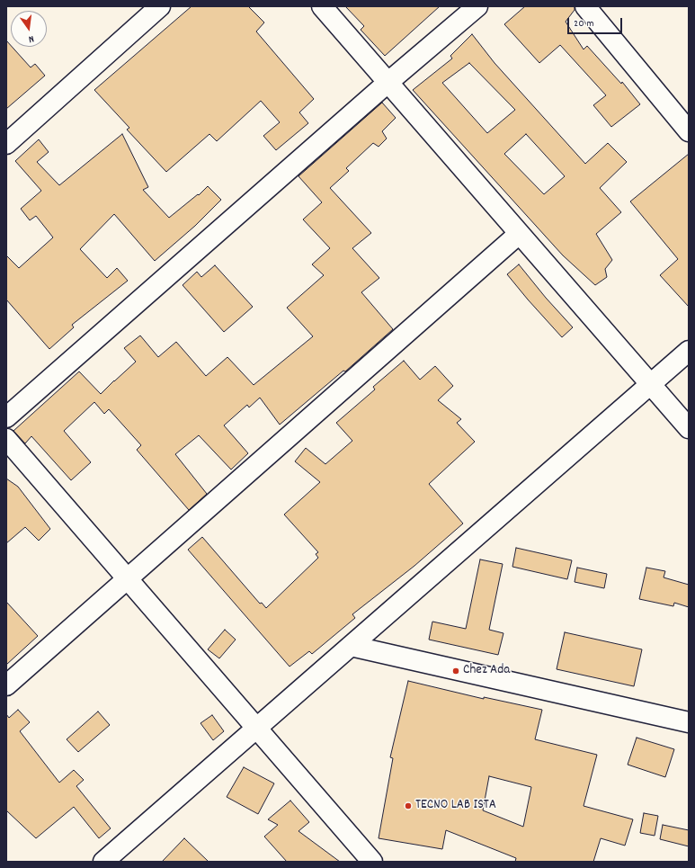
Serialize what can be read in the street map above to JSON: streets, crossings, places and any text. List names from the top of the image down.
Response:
{
  "places": ["Chez Ada", "TECNO LAB ISTA"],
  "scale_bar": "20 m",
  "north": "bottom"
}
